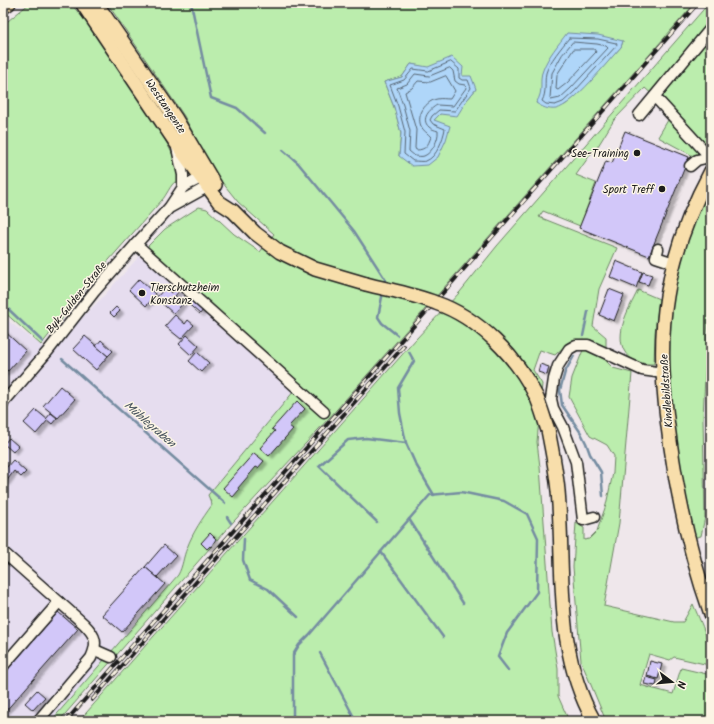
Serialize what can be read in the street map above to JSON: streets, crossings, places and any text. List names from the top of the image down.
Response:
{
  "streets": {
    "main road": ["Westtangente", "Kindlebildstraße"],
    "street": ["Byk-Gulden-Straße"]
  },
  "crossings": [
    ["Westtangente", "Byk-Gulden-Straße"]
  ],
  "water": ["Mühlegraben"],
  "places": ["See-Training", "Sport Treff", "Tierschutzheim Konstanz"],
  "north": "right"
}
